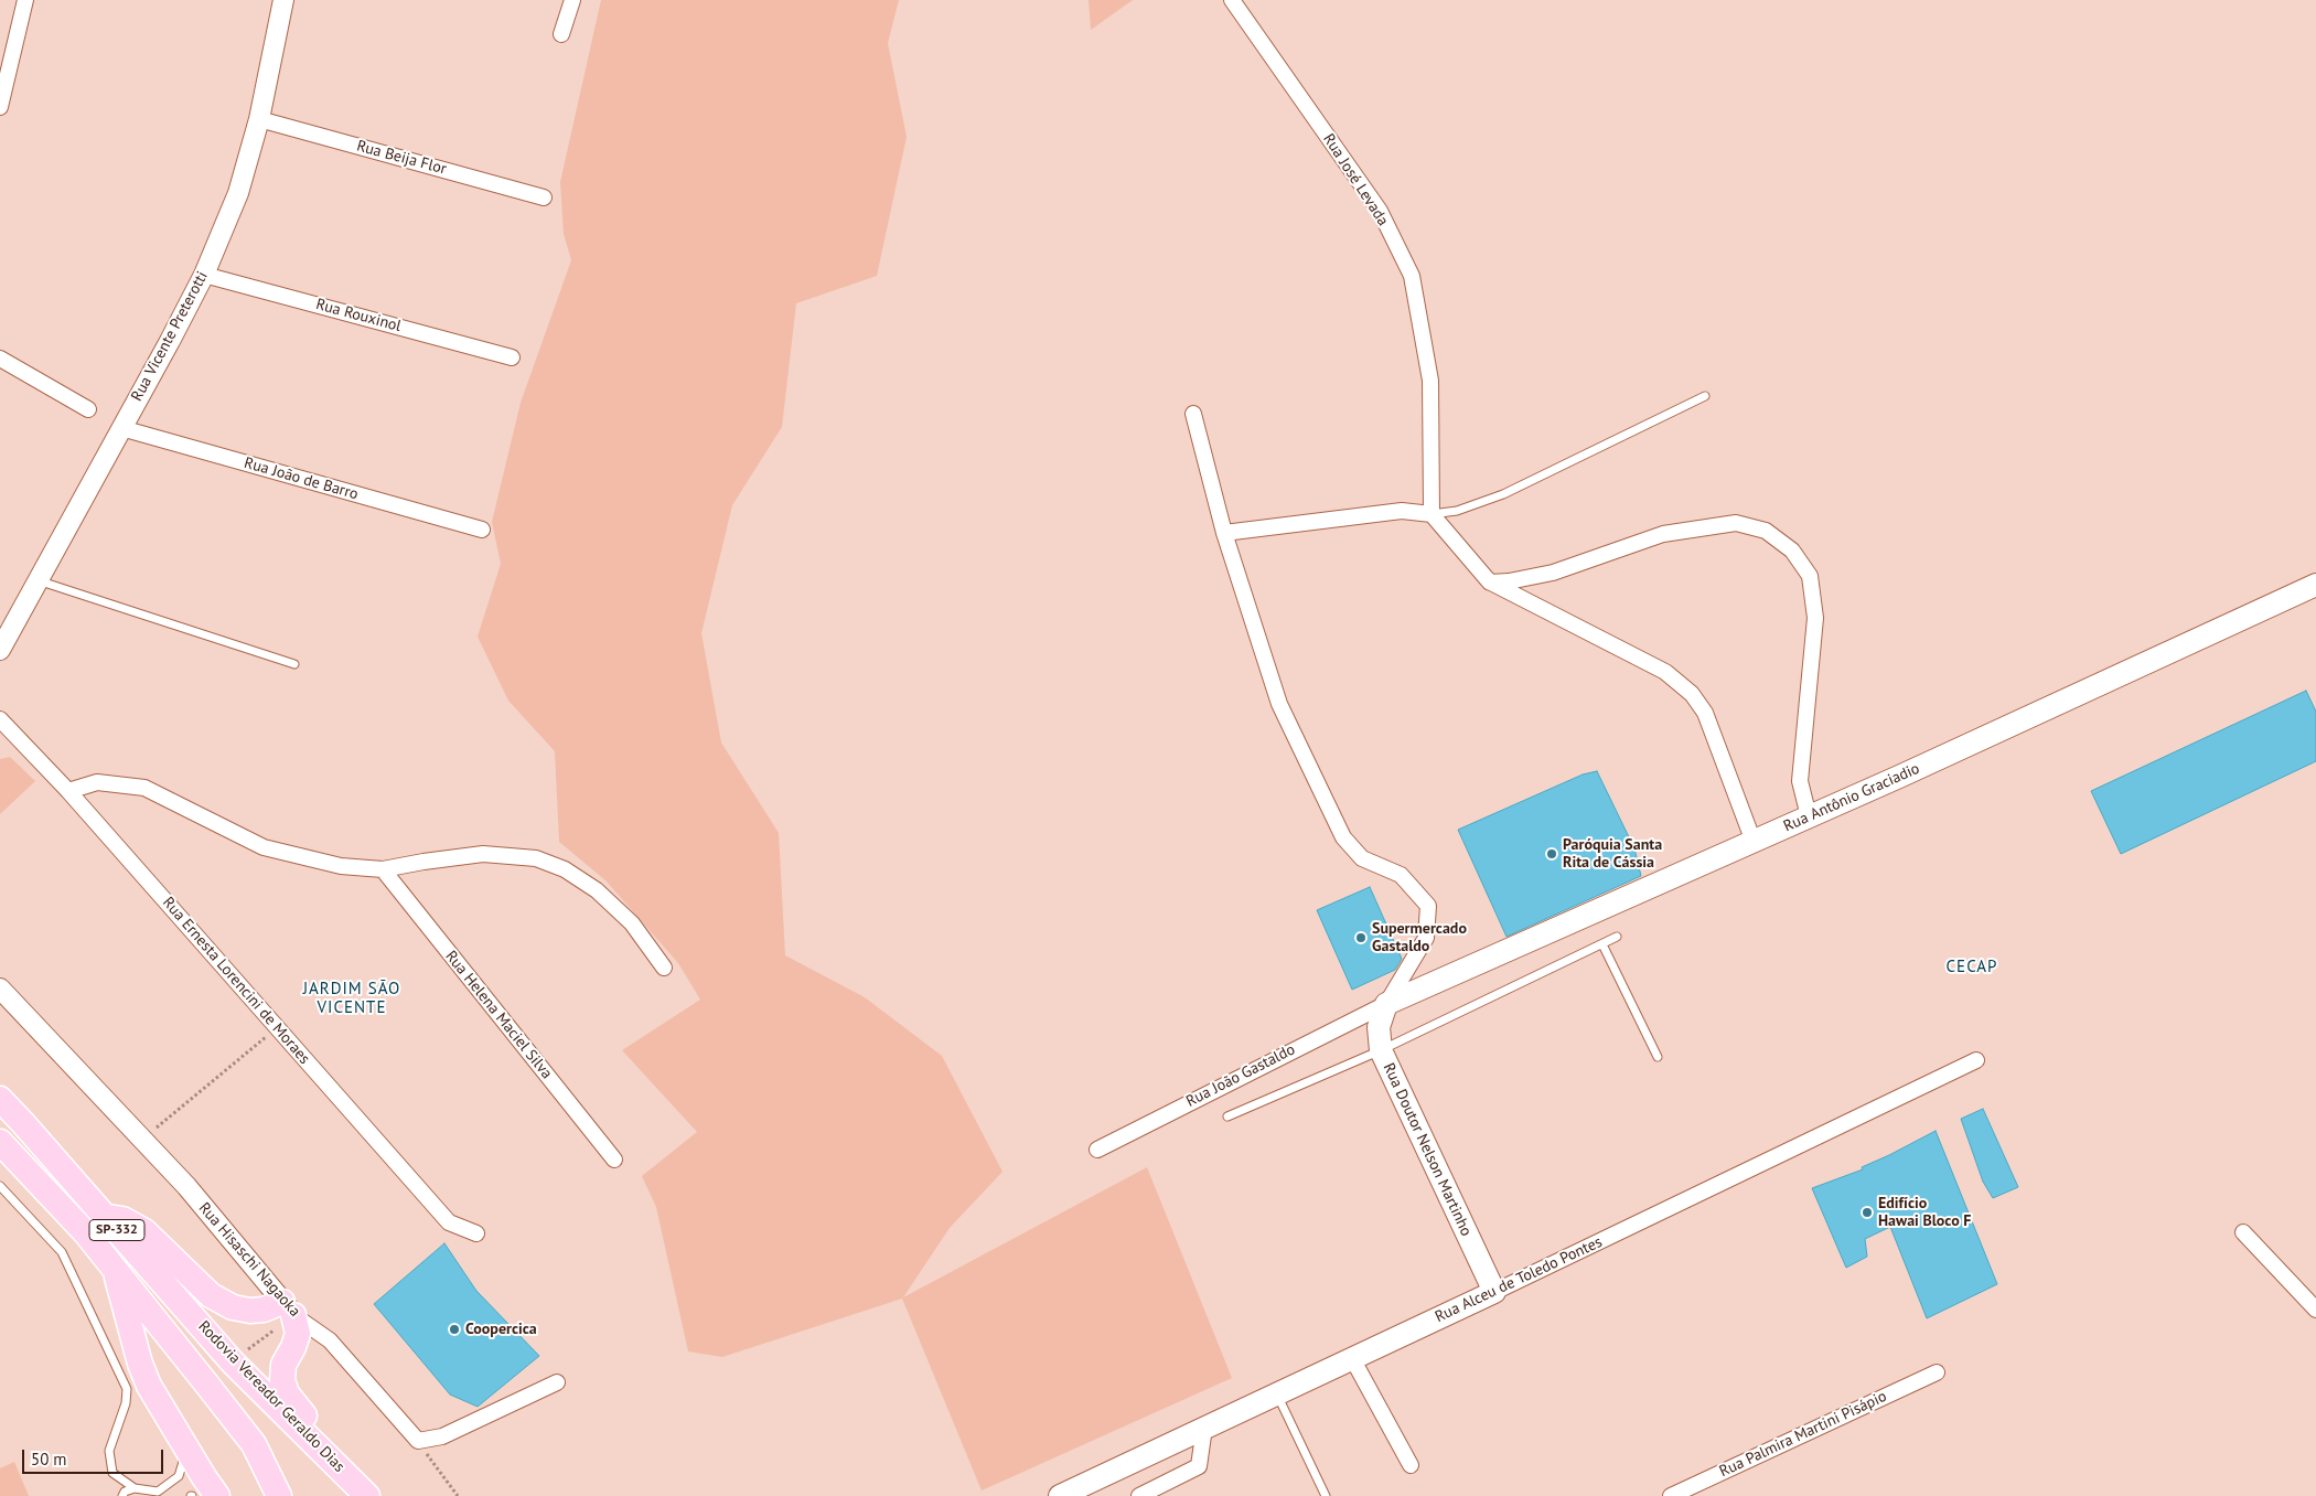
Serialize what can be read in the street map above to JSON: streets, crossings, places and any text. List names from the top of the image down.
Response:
{
  "streets": {
    "main road": [
      "Rua Antônio Graciadio",
      "Rua Doutor Nelson Martinho",
      "SP-332",
      "Rua Alceu de Toledo Pontes",
      "Rodovia Vereador Geraldo Dias"
    ],
    "street": [
      "Rua Beija Flor",
      "Rua José Levada",
      "Rua Rouxinol",
      "Rua Vicente Preterotti",
      "Rua João de Barro",
      "Rua Ernesta Lorencini de Moraes",
      "Rua Helena Maciel Silva",
      "Rua João Gastaldo",
      "Rua Hisaschi Nagaoka",
      "Rua Palmira Martini Pisápio"
    ]
  },
  "crossings": [
    ["Rua Beija Flor", "Rua Vicente Preterotti"],
    ["Rua Rouxinol", "Rua Vicente Preterotti"],
    ["Rua Vicente Preterotti", "Rua João de Barro"],
    ["Rua Antônio Graciadio", "Rua João Gastaldo"],
    ["Rua Antônio Graciadio", "Rua Doutor Nelson Martinho"],
    ["Rua João Gastaldo", "Rua Doutor Nelson Martinho"],
    ["Rua Doutor Nelson Martinho", "Rua Alceu de Toledo Pontes"]
  ],
  "districts": ["CECAP", "JARDIM SÃO VICENTE"],
  "places": [
    "Paróquia Santa Rita de Cássia",
    "Supermercado Gastaldo",
    "Edifício Hawai Bloco F",
    "Coopercica"
  ],
  "scale_bar": "50 m"
}
